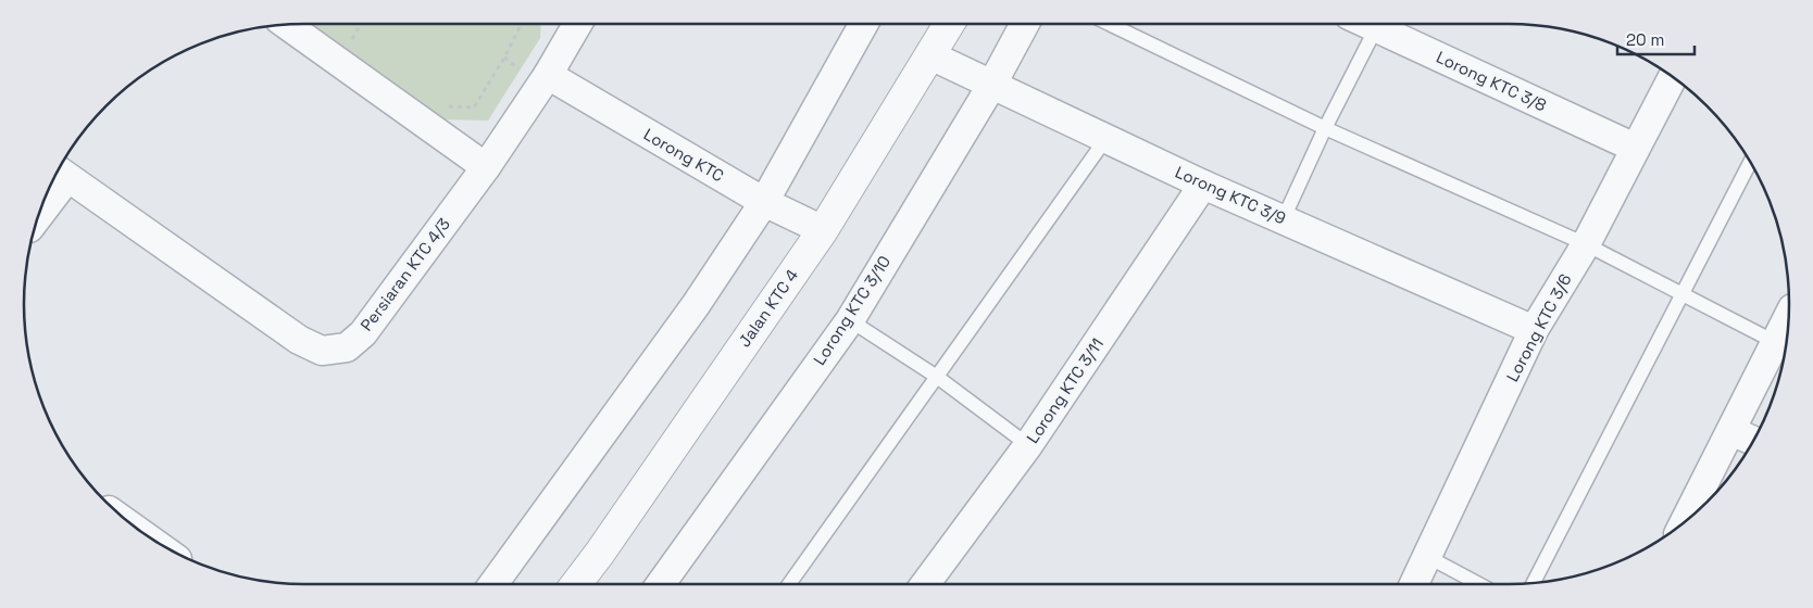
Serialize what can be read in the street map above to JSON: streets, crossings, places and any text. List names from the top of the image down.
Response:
{
  "streets": {
    "street": [
      "Lorong KTC 3/8",
      "Lorong KTC",
      "Lorong KTC 3/9",
      "Persiaran KTC 4/3",
      "Jalan KTC 4",
      "Lorong KTC 3/10",
      "Lorong KTC 3/6",
      "Lorong KTC 3/11"
    ]
  },
  "crossings": [
    ["Lorong KTC 3/8", "Lorong KTC 3/6"],
    ["Lorong KTC", "Persiaran KTC 4/3"],
    ["Lorong KTC", "Jalan KTC 4"],
    ["Lorong KTC 3/9", "Jalan KTC 4"],
    ["Lorong KTC 3/9", "Lorong KTC 3/10"],
    ["Lorong KTC 3/9", "Lorong KTC 3/6"],
    ["Lorong KTC 3/9", "Lorong KTC 3/11"]
  ],
  "scale_bar": "20 m"
}
